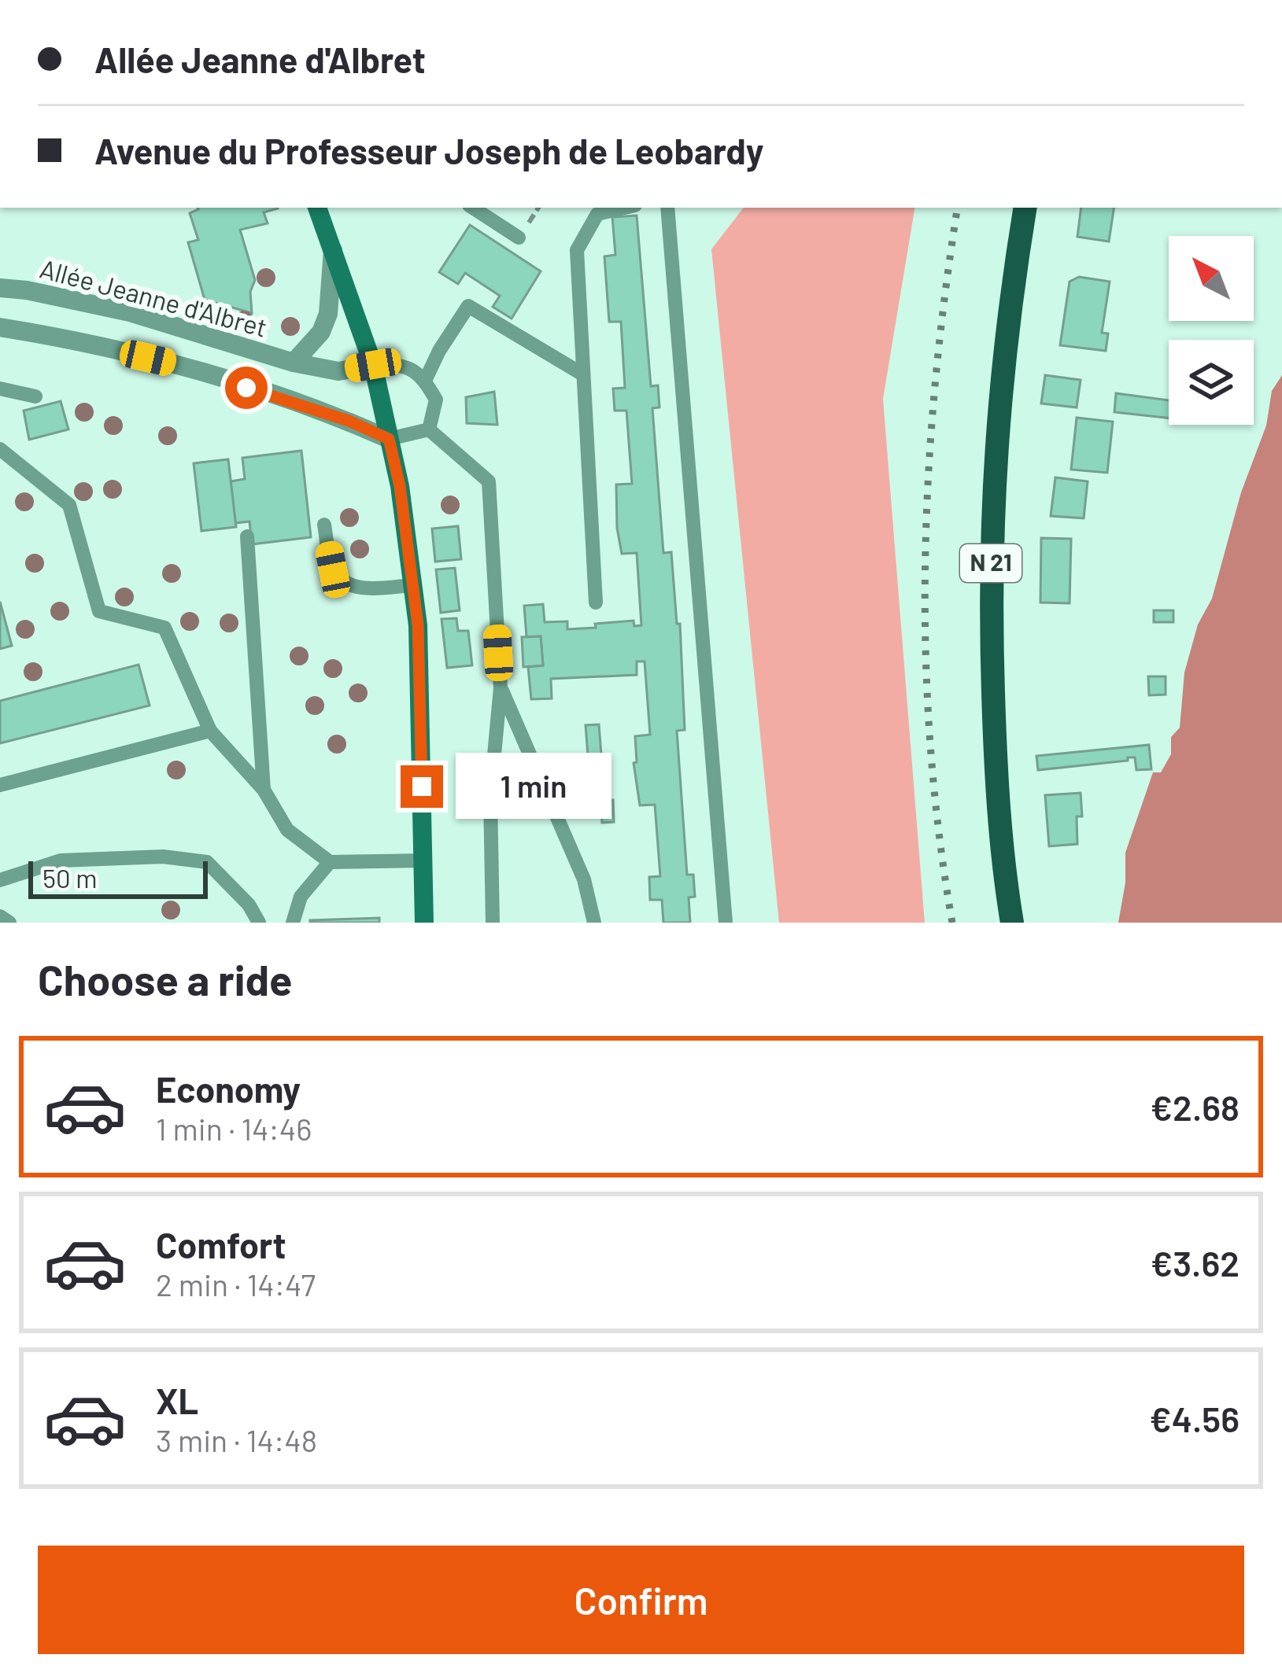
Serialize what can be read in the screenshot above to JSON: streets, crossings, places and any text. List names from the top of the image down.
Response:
{
  "streets": {
    "main road": ["N 21"],
    "street": ["Allée Jeanne d'Albret"]
  },
  "scale_bar": "50 m",
  "north": "top left",
  "page": {
    "banner": ["Allée Jeanne d'Albret", "Avenue du Professeur Joseph de Leobardy"],
    "bubble": "1 min",
    "scale": "50 m",
    "heading": "Choose a ride",
    "list": [
      {
        "name": "Economy",
        "note": "1 min · 14:46",
        "value": "€2.68"
      },
      {
        "name": "Comfort",
        "note": "2 min · 14:47",
        "value": "€3.62"
      },
      {
        "name": "XL",
        "note": "3 min · 14:48",
        "value": "€4.56"
      }
    ],
    "buttons": "Confirm"
  }
}
